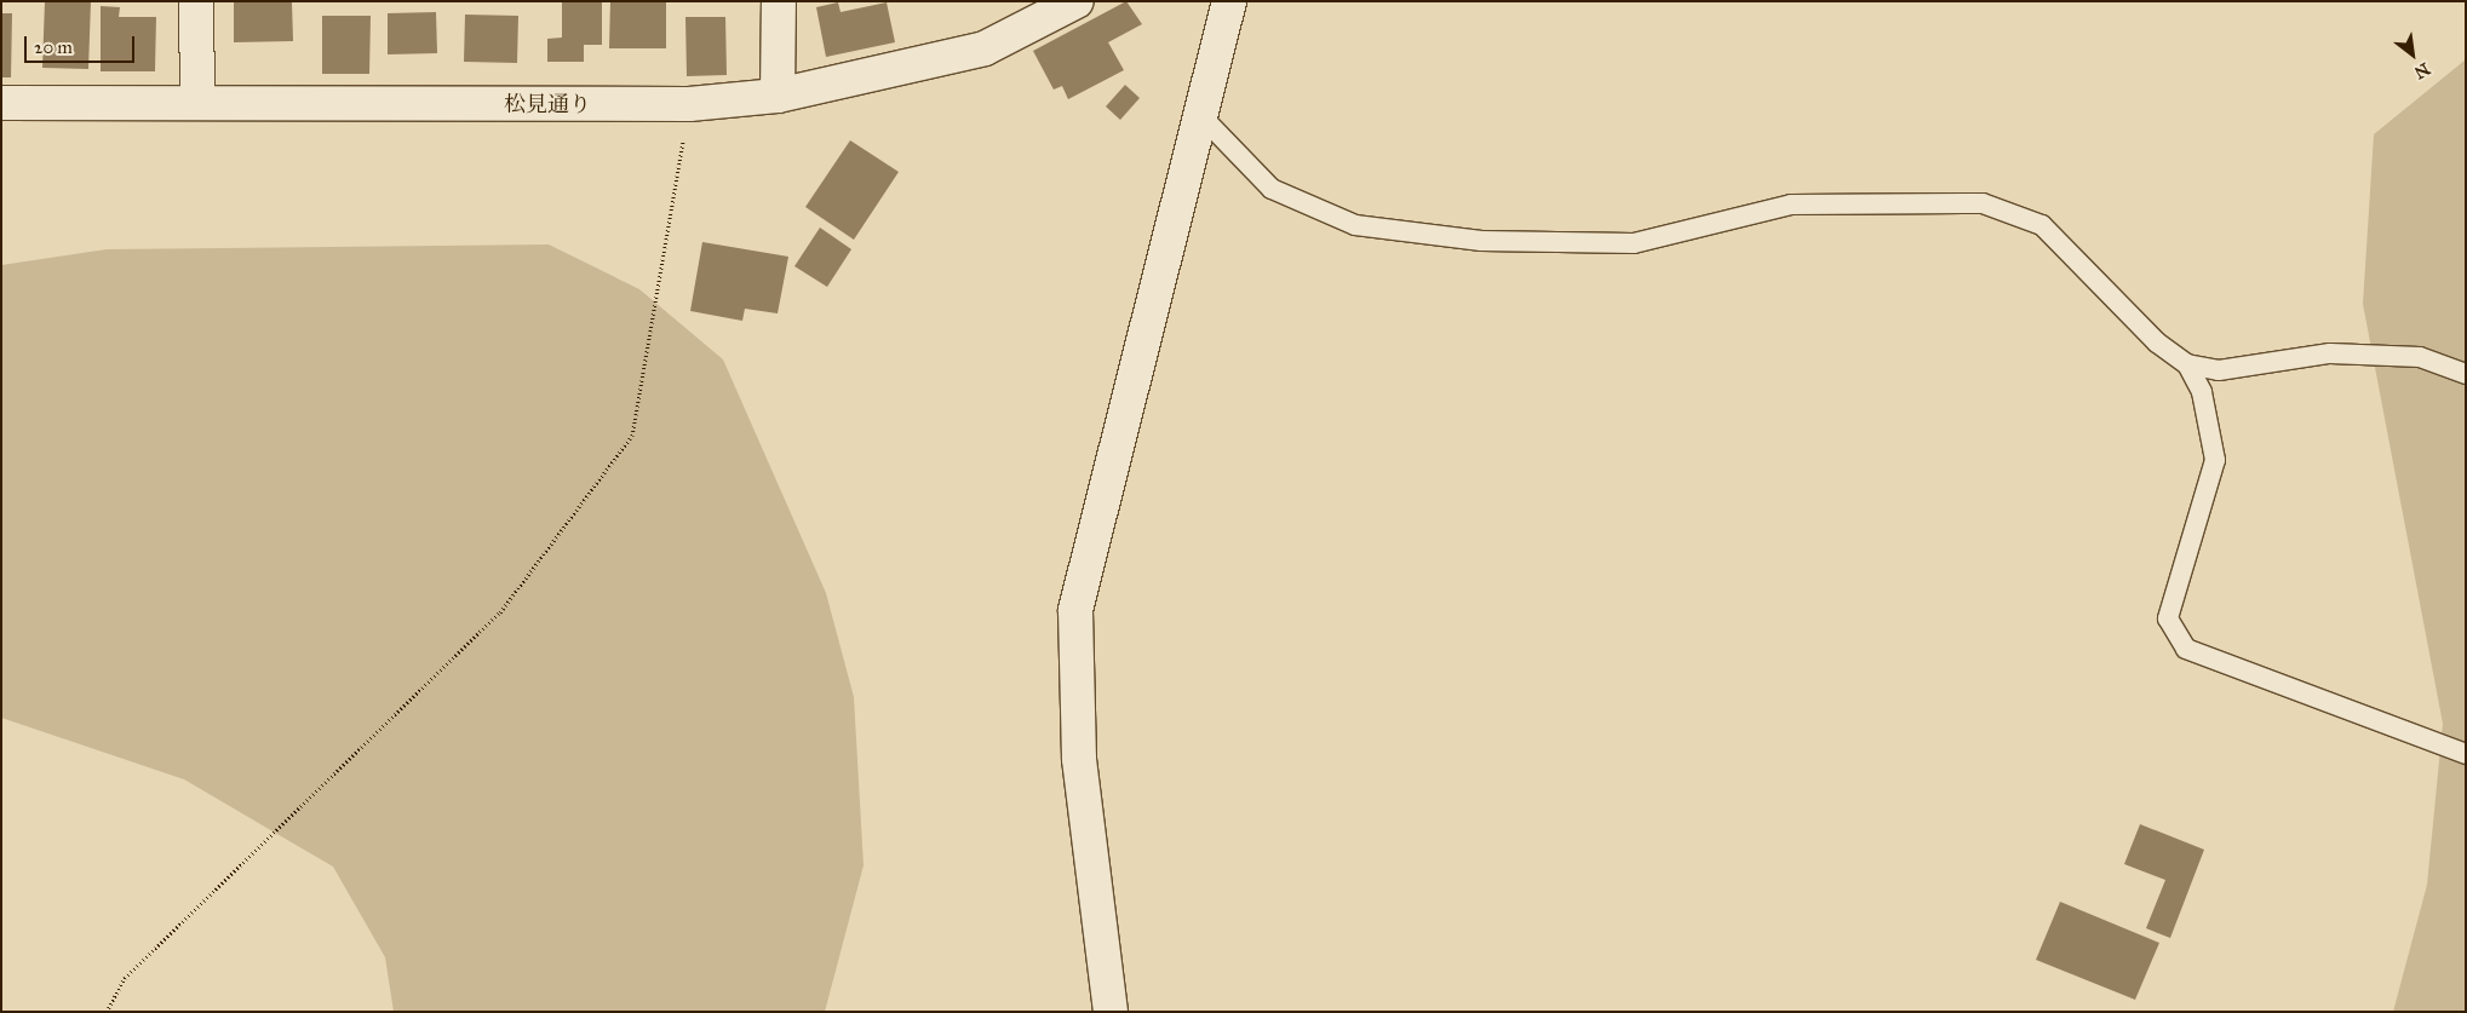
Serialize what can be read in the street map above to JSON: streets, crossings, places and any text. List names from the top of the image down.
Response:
{
  "streets": {
    "street": ["松見通り"]
  },
  "scale_bar": "20 m",
  "north": "bottom right"
}
